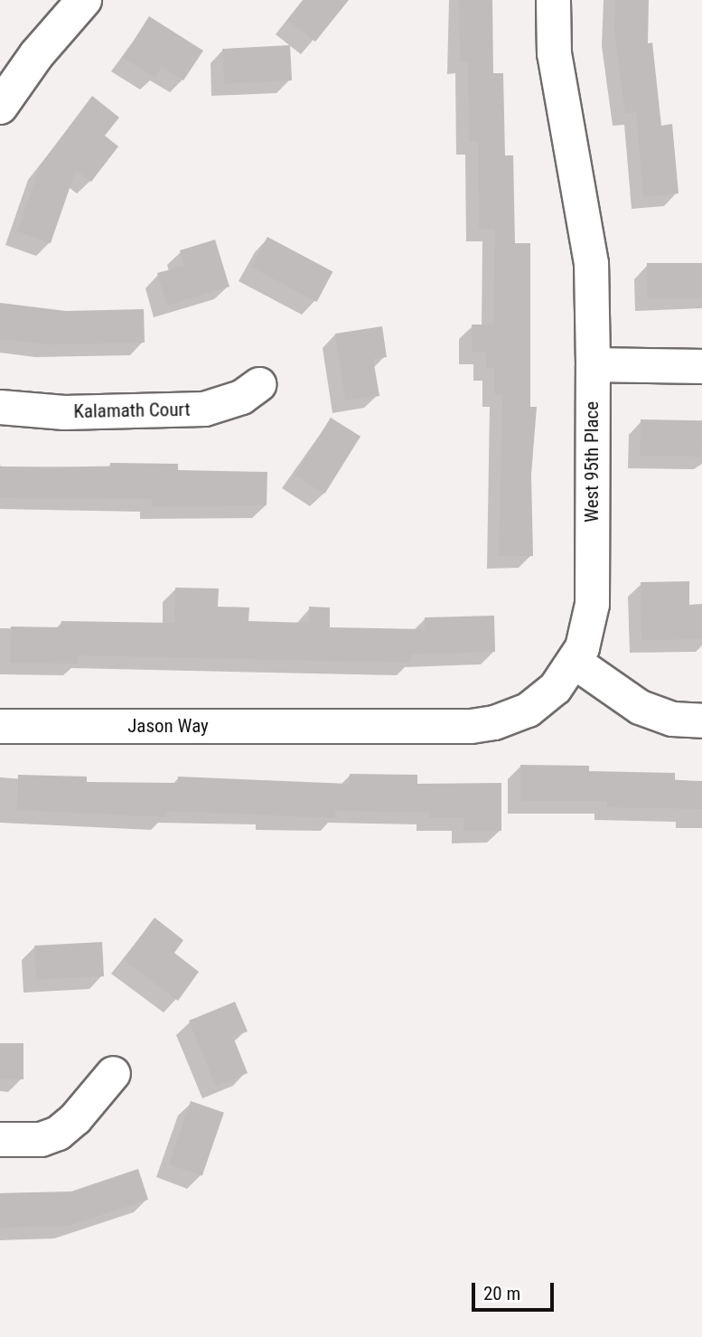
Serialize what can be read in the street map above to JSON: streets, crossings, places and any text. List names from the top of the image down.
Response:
{
  "streets": {
    "street": ["Kalamath Court", "West 95th Place", "Jason Way"]
  },
  "crossings": [
    ["West 95th Place", "Jason Way"]
  ],
  "scale_bar": "20 m"
}
